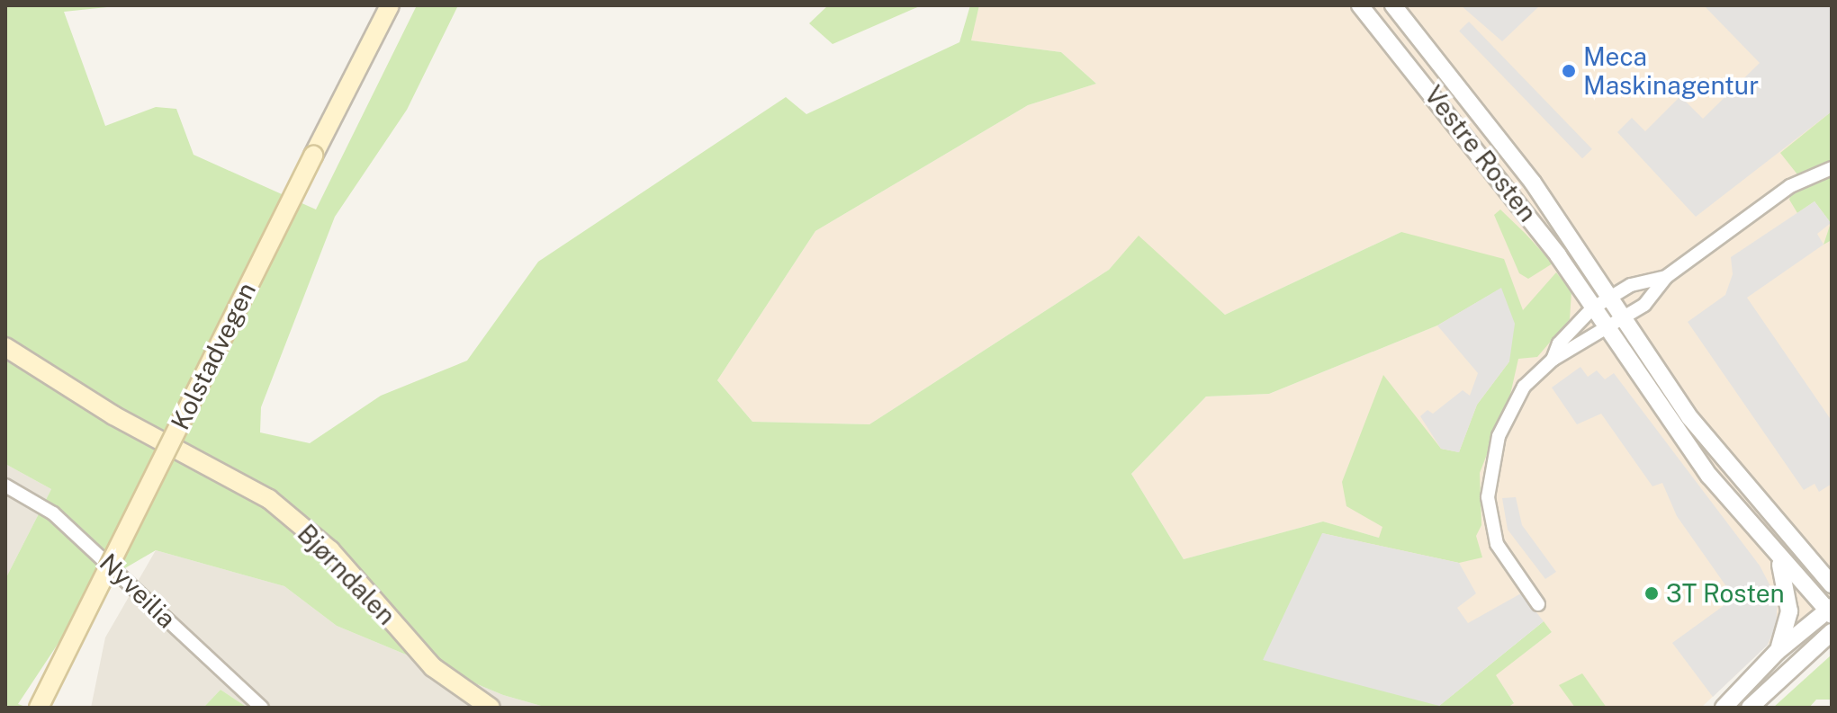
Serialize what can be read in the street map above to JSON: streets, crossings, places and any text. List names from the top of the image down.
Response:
{
  "streets": {
    "main road": ["Kolstadvegen", "Bjørndalen"],
    "street": ["Vestre Rosten", "Nyveilia"]
  },
  "places": ["Meca Maskinagentur", "3T Rosten"]
}
